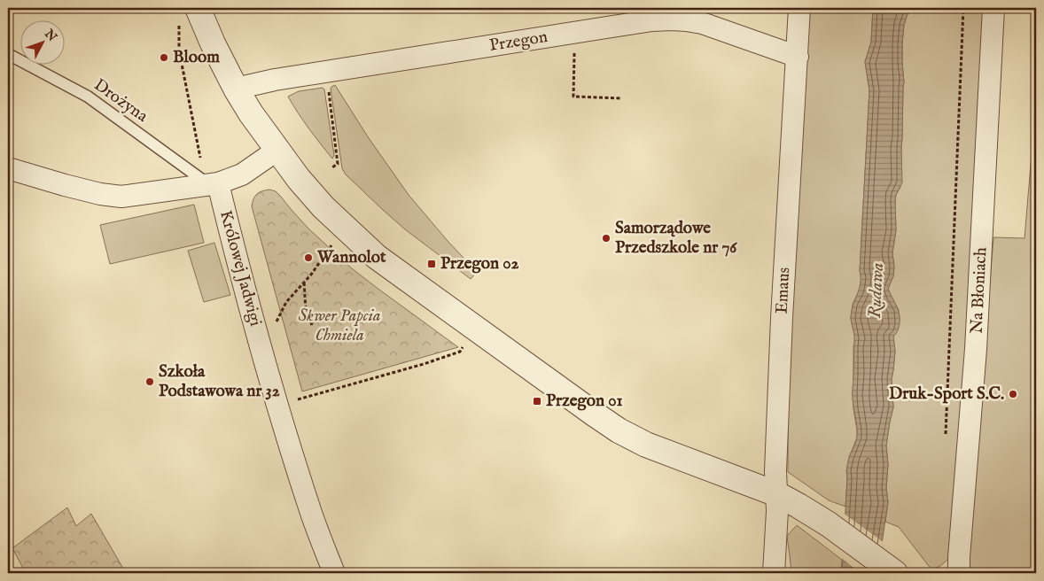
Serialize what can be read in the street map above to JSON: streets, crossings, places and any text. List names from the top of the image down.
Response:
{
  "streets": {
    "street": [
      "Przegon",
      "Królowej Jadwigi",
      "Emaus",
      "Na Błoniach"
    ],
    "lane": ["Drożyna"]
  },
  "crossings": [
    ["Przegon", "Emaus"],
    ["Drożyna", "Królowej Jadwigi"]
  ],
  "water": ["Rudawa"],
  "parks": ["Skwer Papcia Chmiela"],
  "places": {
    "other": [
      "Bloom",
      "Samorządowe Przedszkole nr 76",
      "Wannolot",
      "Szkoła Podstawowa nr 32",
      "Druk-Sport S.C."
    ],
    "transit": ["Przegon 02", "Przegon 01"]
  },
  "north": "top right"
}
